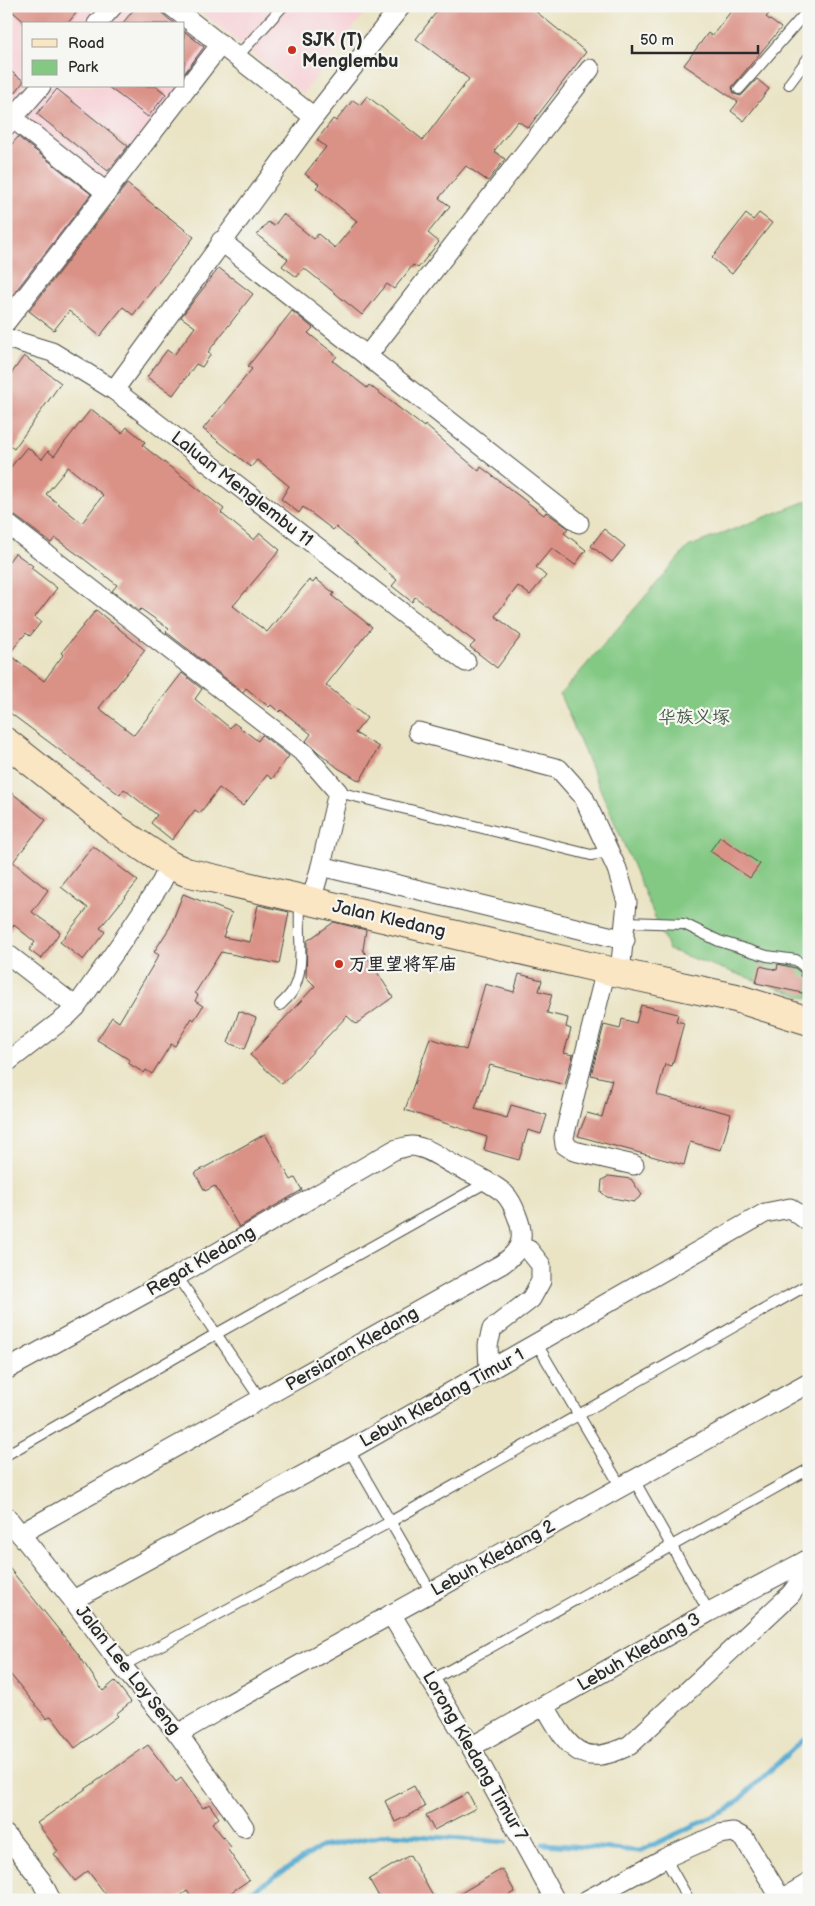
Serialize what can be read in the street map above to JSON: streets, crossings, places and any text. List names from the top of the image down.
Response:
{
  "streets": {
    "main road": ["Jalan Kledang"],
    "street": [
      "Laluan Menglembu 11",
      "Regat Kledang",
      "Persiaran Kledang",
      "Lebuh Kledang Timur 1",
      "Lebuh Kledang 2",
      "Lebuh Kledang 3",
      "Jalan Lee Loy Seng",
      "Lorong Kledang Timur 7"
    ]
  },
  "crossings": [
    ["Persiaran Kledang", "Jalan Lee Loy Seng"],
    ["Lebuh Kledang Timur 1", "Jalan Lee Loy Seng"],
    ["Lebuh Kledang 2", "Jalan Lee Loy Seng"],
    ["Lebuh Kledang 2", "Lorong Kledang Timur 7"],
    ["Lebuh Kledang 3", "Lorong Kledang Timur 7"]
  ],
  "parks": ["华族义塚"],
  "places": ["SJK (T) Menglembu", "万里望将军庙"],
  "legend": ["Road", "Park"],
  "scale_bar": "50 m"
}
